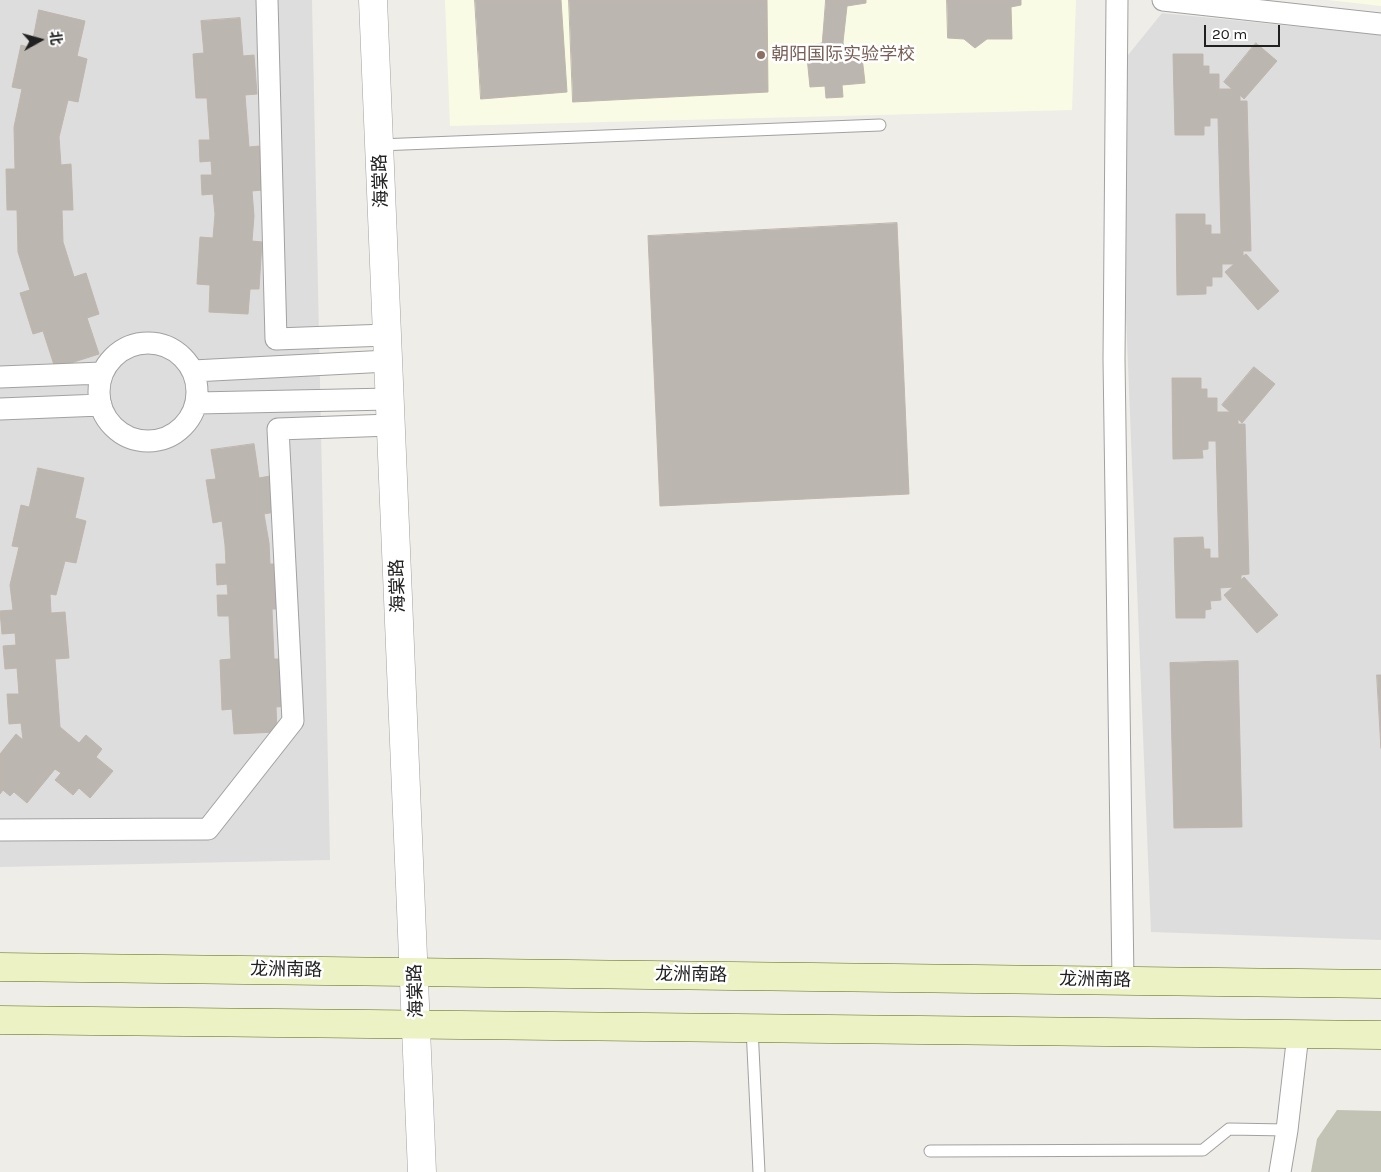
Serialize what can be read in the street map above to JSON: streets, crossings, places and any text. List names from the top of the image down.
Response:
{
  "streets": {
    "main road": ["龙洲南路"],
    "street": ["海棠路"]
  },
  "crossings": [
    ["海棠路", "龙洲南路"]
  ],
  "places": ["朝阳国际实验学校"],
  "scale_bar": "20 m",
  "north": "right"
}
